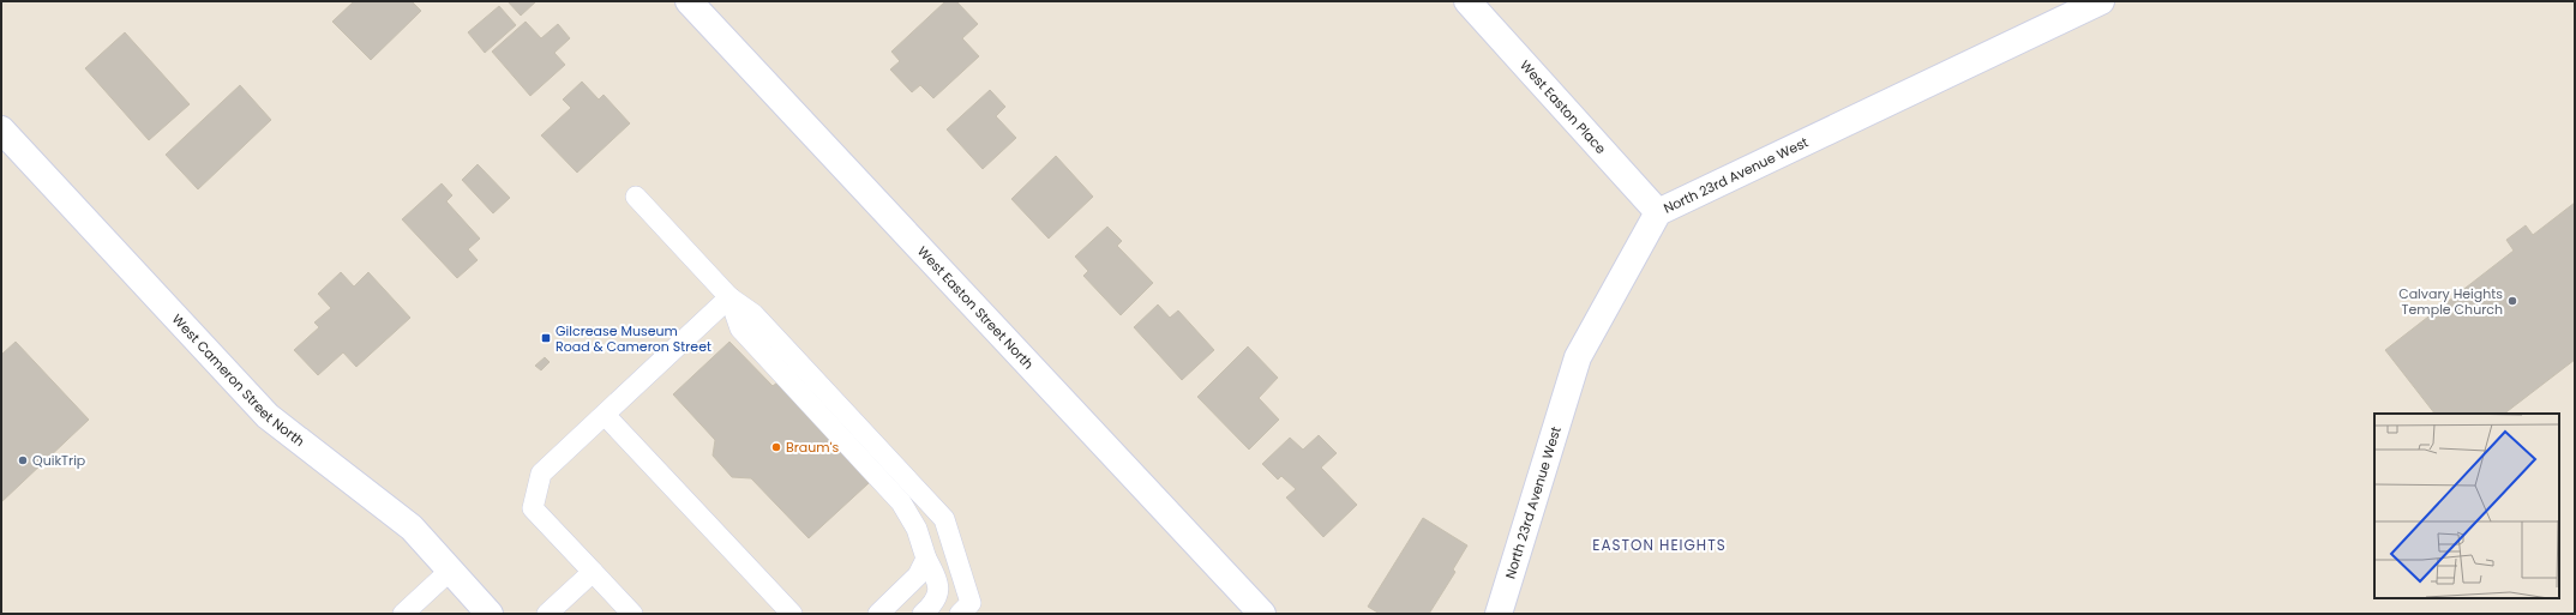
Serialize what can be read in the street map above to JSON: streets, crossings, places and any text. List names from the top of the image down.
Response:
{
  "streets": {
    "street": [
      "West Easton Place",
      "North 23rd Avenue West",
      "West Easton Street North",
      "West Cameron Street North"
    ]
  },
  "crossings": [
    ["West Easton Place", "North 23rd Avenue West"]
  ],
  "districts": ["EASTON HEIGHTS"],
  "places": {
    "other": ["Calvary Heights Temple Church", "Braum's", "QuikTrip"],
    "transit": ["Gilcrease Museum Road & Cameron Street"]
  }
}
